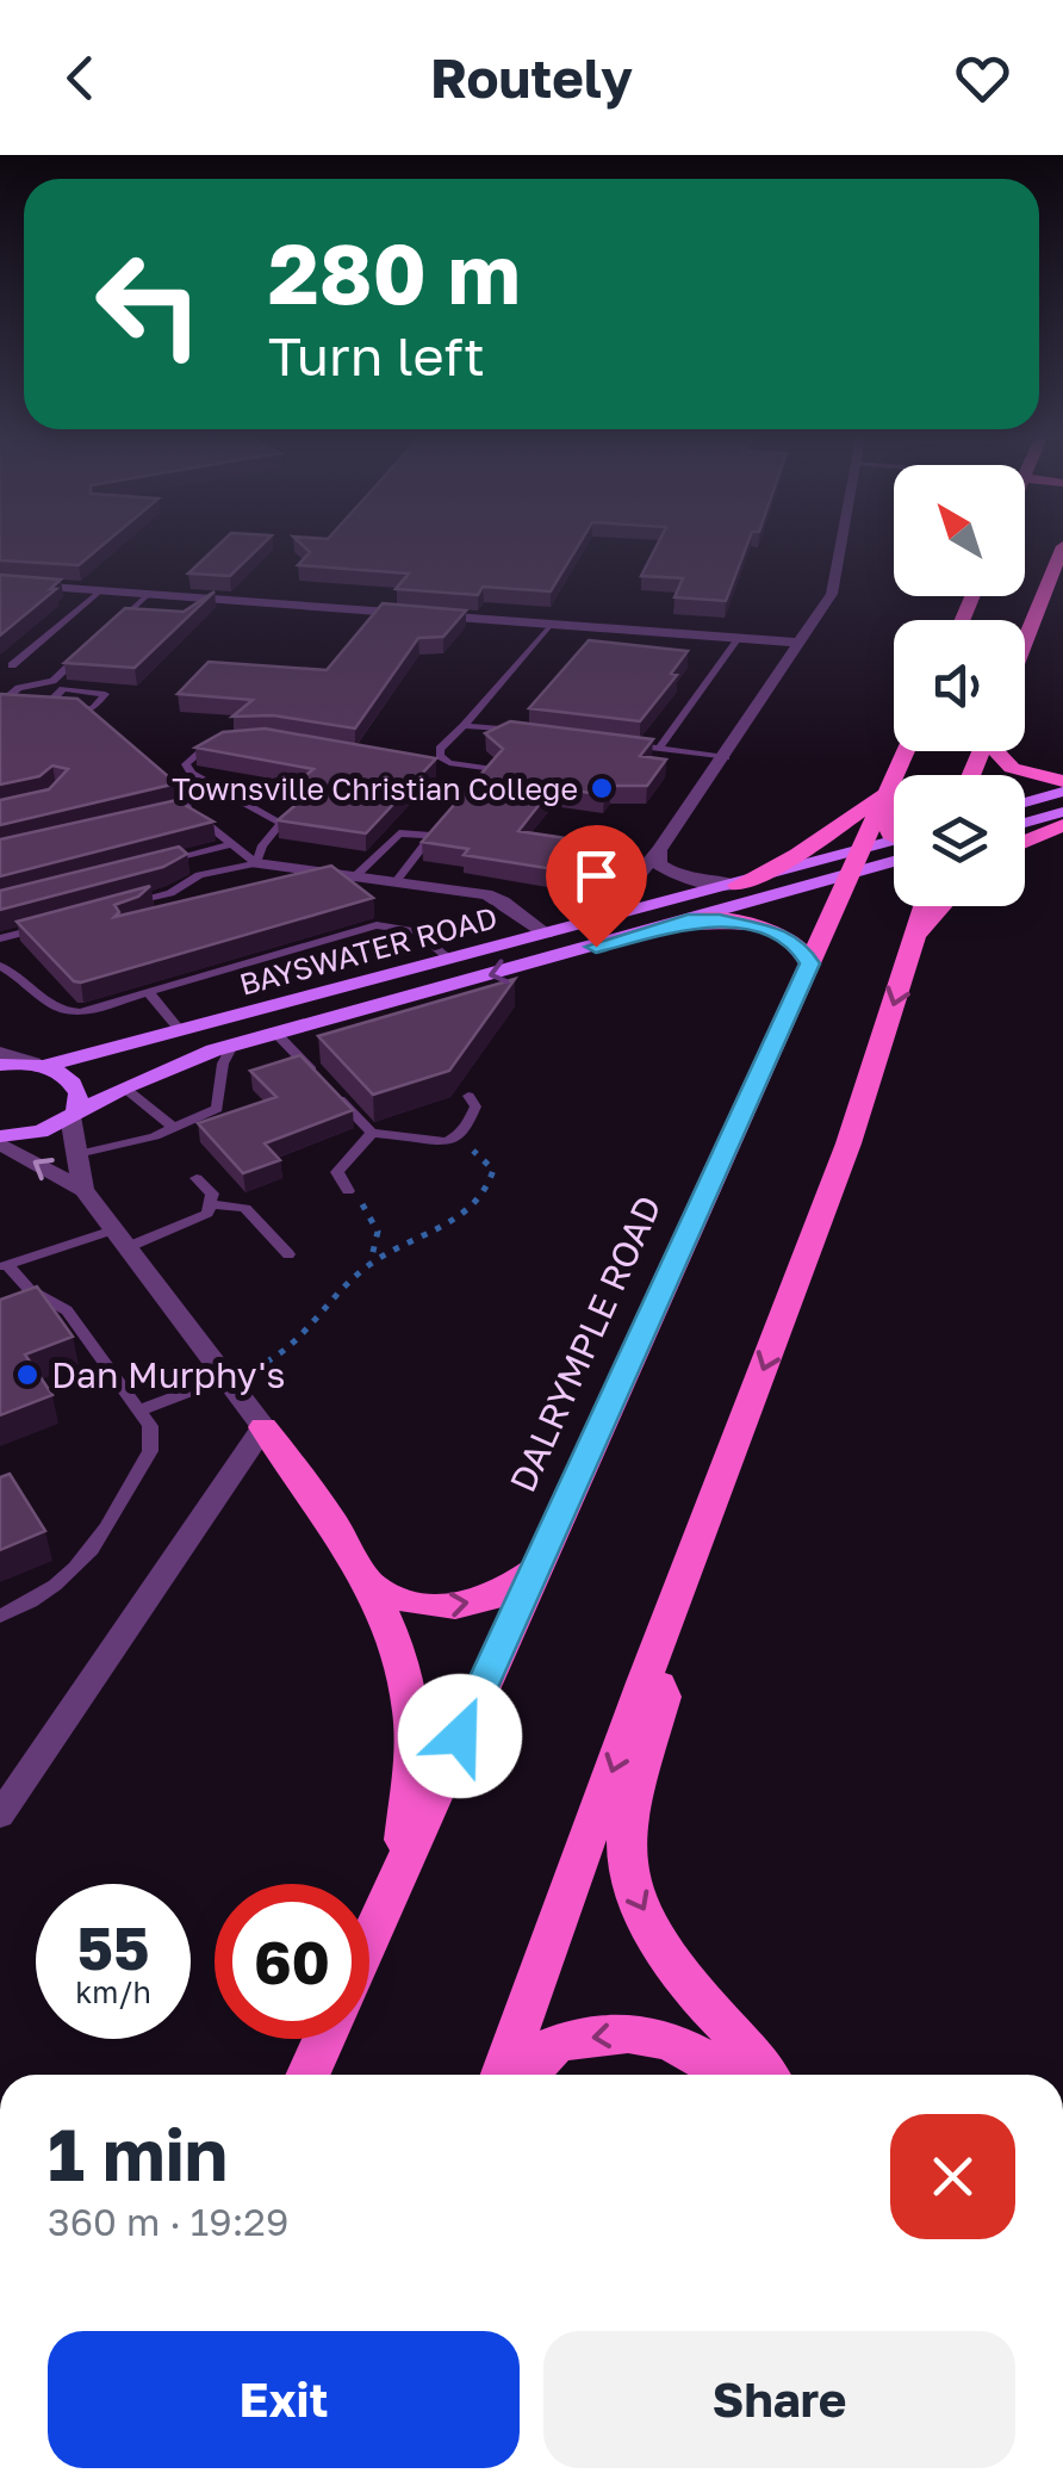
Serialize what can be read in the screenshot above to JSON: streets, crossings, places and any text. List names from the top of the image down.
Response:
{
  "streets": {
    "main road": ["BAYSWATER ROAD", "DALRYMPLE ROAD"]
  },
  "crossings": [
    ["BAYSWATER ROAD", "DALRYMPLE ROAD"]
  ],
  "places": ["Townsville Christian College", "Dan Murphy's"],
  "north": "top left",
  "page": {
    "header": "Routely",
    "turn": ["280 m", "Turn left"],
    "speed": "55 km/h",
    "limit": "60",
    "heading": ["1 min", "360 m · 19:29"],
    "buttons": ["Exit", "Share"]
  }
}
